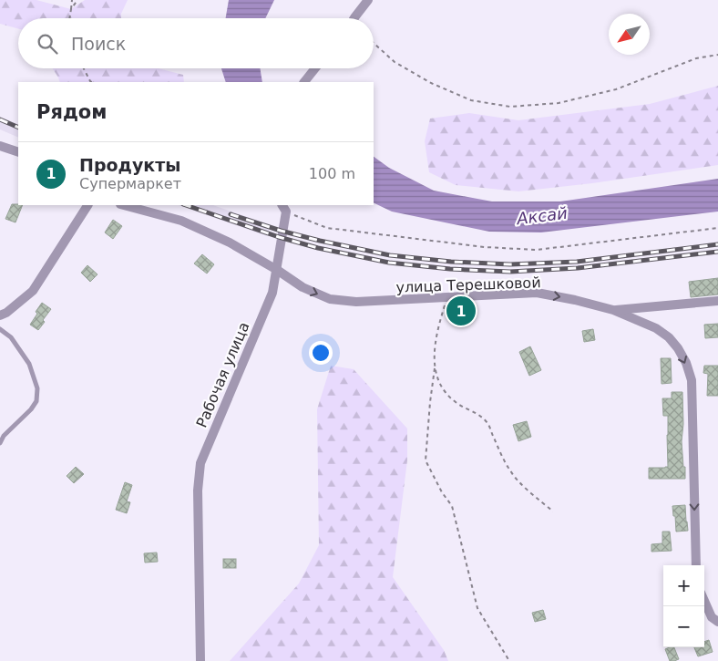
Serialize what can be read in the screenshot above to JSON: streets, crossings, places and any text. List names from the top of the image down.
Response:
{
  "streets": {
    "street": ["улица Терешковой", "Рабочая улица"]
  },
  "crossings": [
    ["улица Терешковой", "Рабочая улица"]
  ],
  "water": ["Аксай"],
  "north": "bottom left",
  "page": {
    "search": "Поиск",
    "heading": "Рядом",
    "list": [
      {
        "mark": "1",
        "name": "Продукты",
        "note": "Супермаркет",
        "value": "100 m"
      }
    ],
    "pins": "1",
    "map_buttons": ["+", "−"]
  }
}
